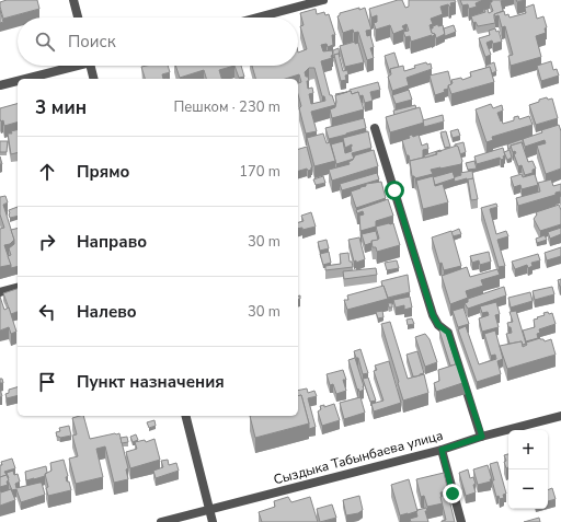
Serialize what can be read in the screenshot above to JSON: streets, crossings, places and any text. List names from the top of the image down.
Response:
{
  "streets": {
    "street": ["Сыздыка Табынбаева улица"]
  },
  "page": {
    "search": "Поиск",
    "heading": ["3 мин", "Пешком · 230 m"],
    "list": [
      ["Прямо", "170 m"],
      ["Направо", "30 m"],
      ["Налево", "30 m"],
      "Пункт назначения"
    ],
    "map_buttons": ["+", "−"]
  }
}
